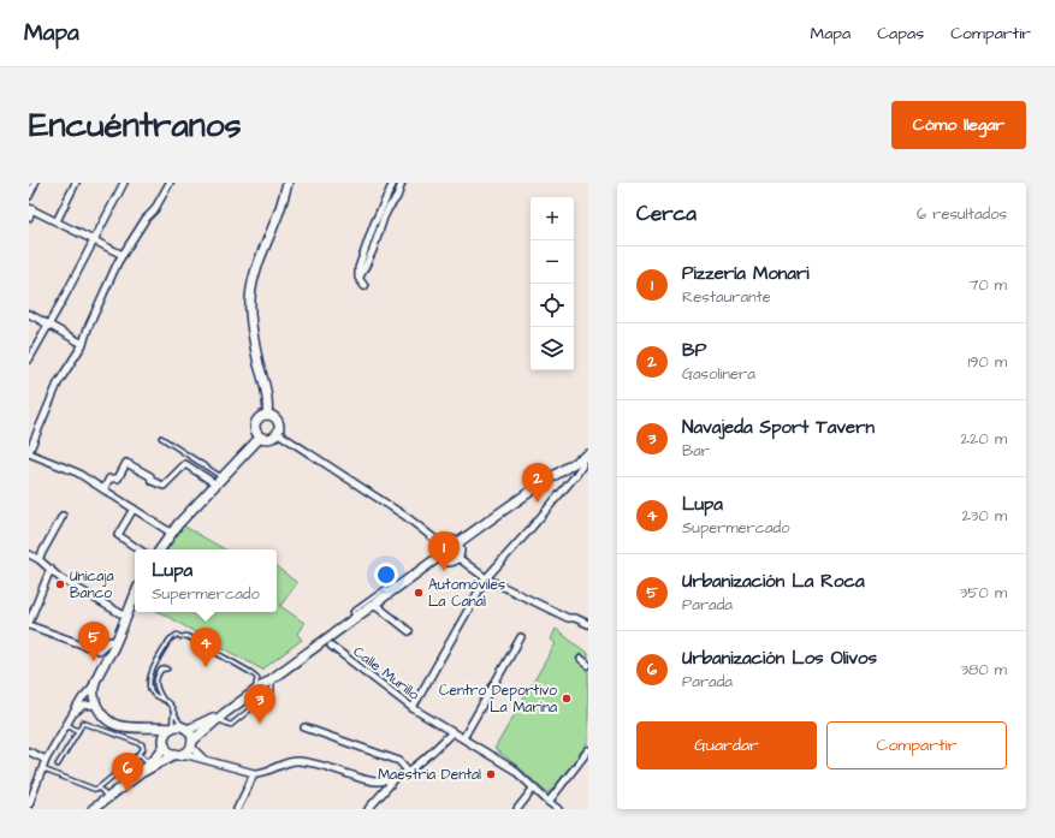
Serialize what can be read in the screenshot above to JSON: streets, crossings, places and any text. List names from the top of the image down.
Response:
{
  "streets": {
    "street": ["Calle Murillo"]
  },
  "places": [
    "Unicaja Banco",
    "Automóviles La Canal",
    "Centro Deportivo La Marina",
    "Maestría Dental"
  ],
  "page": {
    "header": "Mapa",
    "nav": ["Mapa", "Capas", "Compartir"],
    "buttons": [
      "Cómo llegar",
      ["Guardar", "Compartir"]
    ],
    "title": "Encuéntranos",
    "heading": ["Cerca", "6 resultados"],
    "map_buttons": ["+", "−"],
    "list": [
      {
        "mark": "1",
        "name": "Pizzería Monari",
        "note": "Restaurante",
        "value": "70 m"
      },
      {
        "mark": "2",
        "name": "BP",
        "note": "Gasolinera",
        "value": "190 m"
      },
      {
        "mark": "3",
        "name": "Navajeda Sport Tavern",
        "note": "Bar",
        "value": "220 m"
      },
      {
        "mark": "4",
        "name": "Lupa",
        "note": "Supermercado",
        "value": "230 m"
      },
      {
        "mark": "5",
        "name": "Urbanización La Roca",
        "note": "Parada",
        "value": "350 m"
      },
      {
        "mark": "6",
        "name": "Urbanización Los Olivos",
        "note": "Parada",
        "value": "380 m"
      }
    ],
    "pins": [
      "2",
      "1",
      "5",
      "4",
      "3",
      "6"
    ],
    "popup": ["Lupa", "Supermercado"]
  }
}
